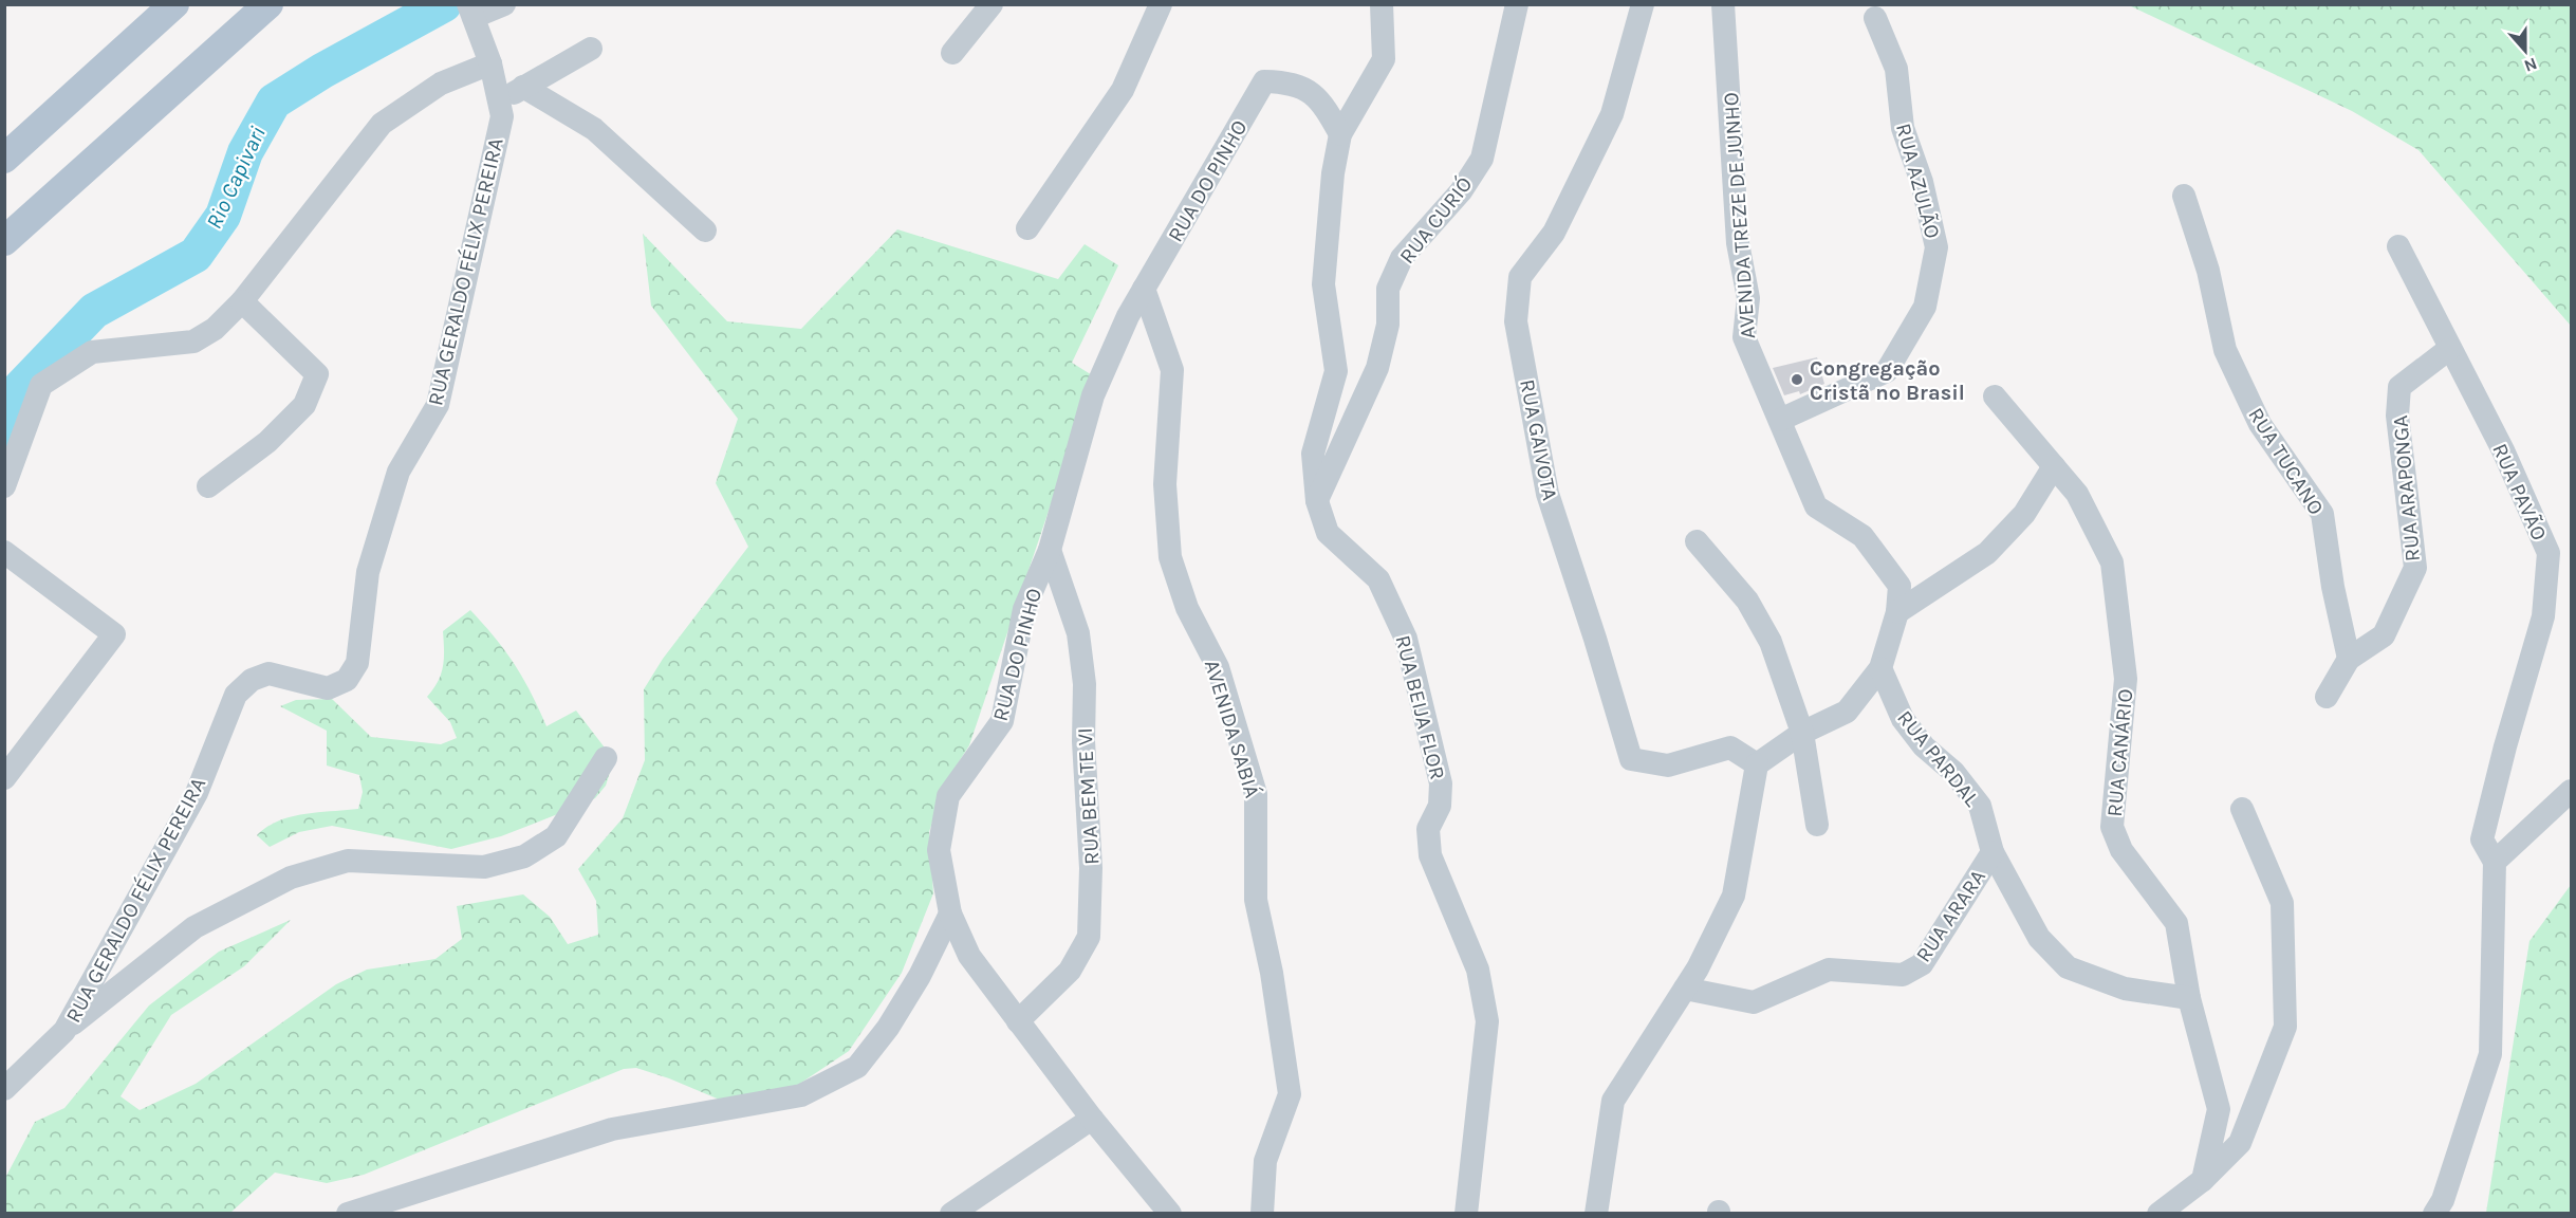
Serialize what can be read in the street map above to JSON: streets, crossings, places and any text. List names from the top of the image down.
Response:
{
  "streets": {
    "street": [
      "RUA DO PINHO",
      "RUA AZULÃO",
      "AVENIDA TREZE DE JUNHO",
      "RUA CURIÓ",
      "RUA GERALDO FÉLIX PEREIRA",
      "RUA GAIVOTA",
      "RUA TUCANO",
      "RUA ARAPONGA",
      "RUA PAVÃO",
      "RUA BEIJA FLOR",
      "AVENIDA SABIÁ",
      "RUA CANÁRIO",
      "RUA PARDAL",
      "RUA BEM TE VI",
      "RUA ARARA"
    ]
  },
  "crossings": [
    ["RUA DO PINHO", "RUA BEIJA FLOR"],
    ["RUA DO PINHO", "AVENIDA SABIÁ"],
    ["RUA DO PINHO", "RUA BEM TE VI"],
    ["RUA AZULÃO", "AVENIDA TREZE DE JUNHO"],
    ["AVENIDA TREZE DE JUNHO", "RUA PARDAL"],
    ["RUA CURIÓ", "RUA BEIJA FLOR"],
    ["RUA TUCANO", "RUA ARAPONGA"],
    ["RUA ARAPONGA", "RUA PAVÃO"],
    ["RUA CANÁRIO", "RUA PARDAL"],
    ["RUA PARDAL", "RUA ARARA"]
  ],
  "water": ["Rio Capivari"],
  "places": ["Congregação Cristã no Brasil"],
  "north": "bottom"
}
